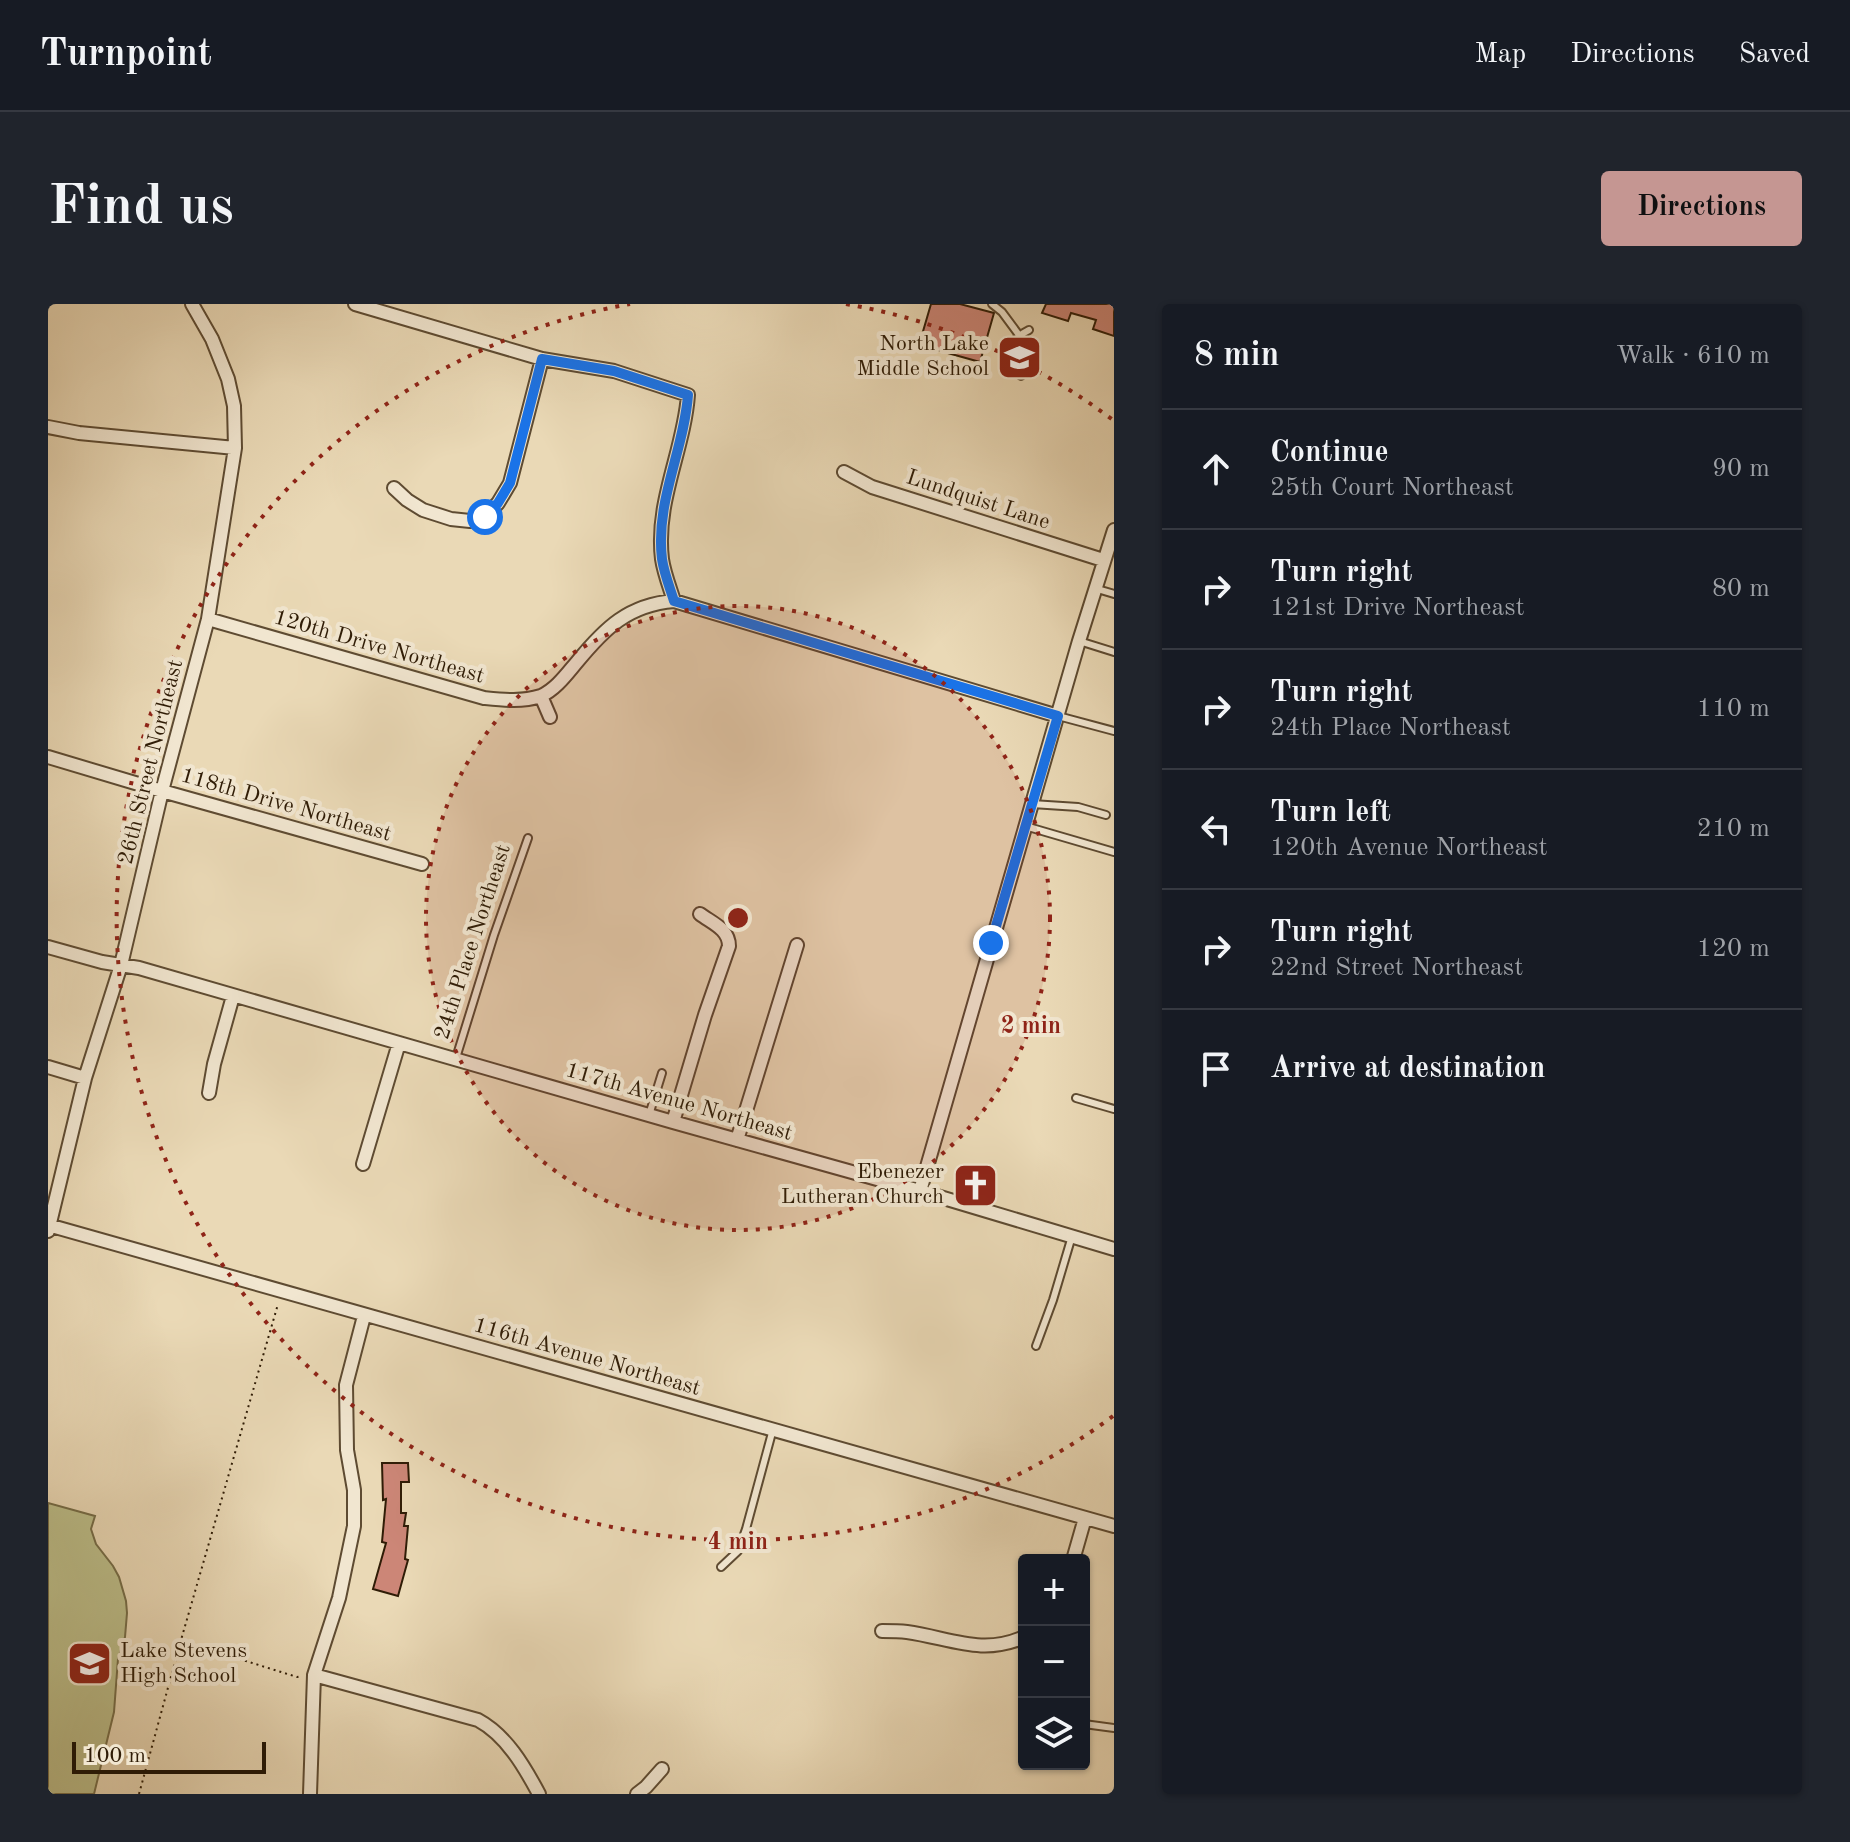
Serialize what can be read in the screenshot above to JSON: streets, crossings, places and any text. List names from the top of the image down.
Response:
{
  "streets": {
    "street": [
      "Lundquist Lane",
      "120th Drive Northeast",
      "26th Street Northeast",
      "118th Drive Northeast",
      "117th Avenue Northeast",
      "116th Avenue Northeast"
    ],
    "lane": ["24th Place Northeast"]
  },
  "crossings": [
    ["120th Drive Northeast", "26th Street Northeast"],
    ["26th Street Northeast", "118th Drive Northeast"],
    ["26th Street Northeast", "117th Avenue Northeast"],
    ["26th Street Northeast", "116th Avenue Northeast"],
    ["24th Place Northeast", "117th Avenue Northeast"]
  ],
  "places": {
    "school or university": ["North Lake Middle School", "Lake Stevens High School"],
    "church": ["Ebenezer Lutheran Church"]
  },
  "scale_bar": "100 m",
  "page": {
    "header": "Turnpoint",
    "nav": ["Map", "Directions", "Saved"],
    "buttons": "Directions",
    "title": "Find us",
    "heading": ["8 min", "Walk · 610 m"],
    "list": [
      ["Continue", "25th Court Northeast", "90 m"],
      ["Turn right", "121st Drive Northeast", "80 m"],
      ["Turn right", "24th Place Northeast", "110 m"],
      ["Turn left", "120th Avenue Northeast", "210 m"],
      ["Turn right", "22nd Street Northeast", "120 m"],
      "Arrive at destination"
    ],
    "map_buttons": ["+", "−"],
    "scale": "100 m"
  },
  "rings": ["2 min", "4 min"]
}
